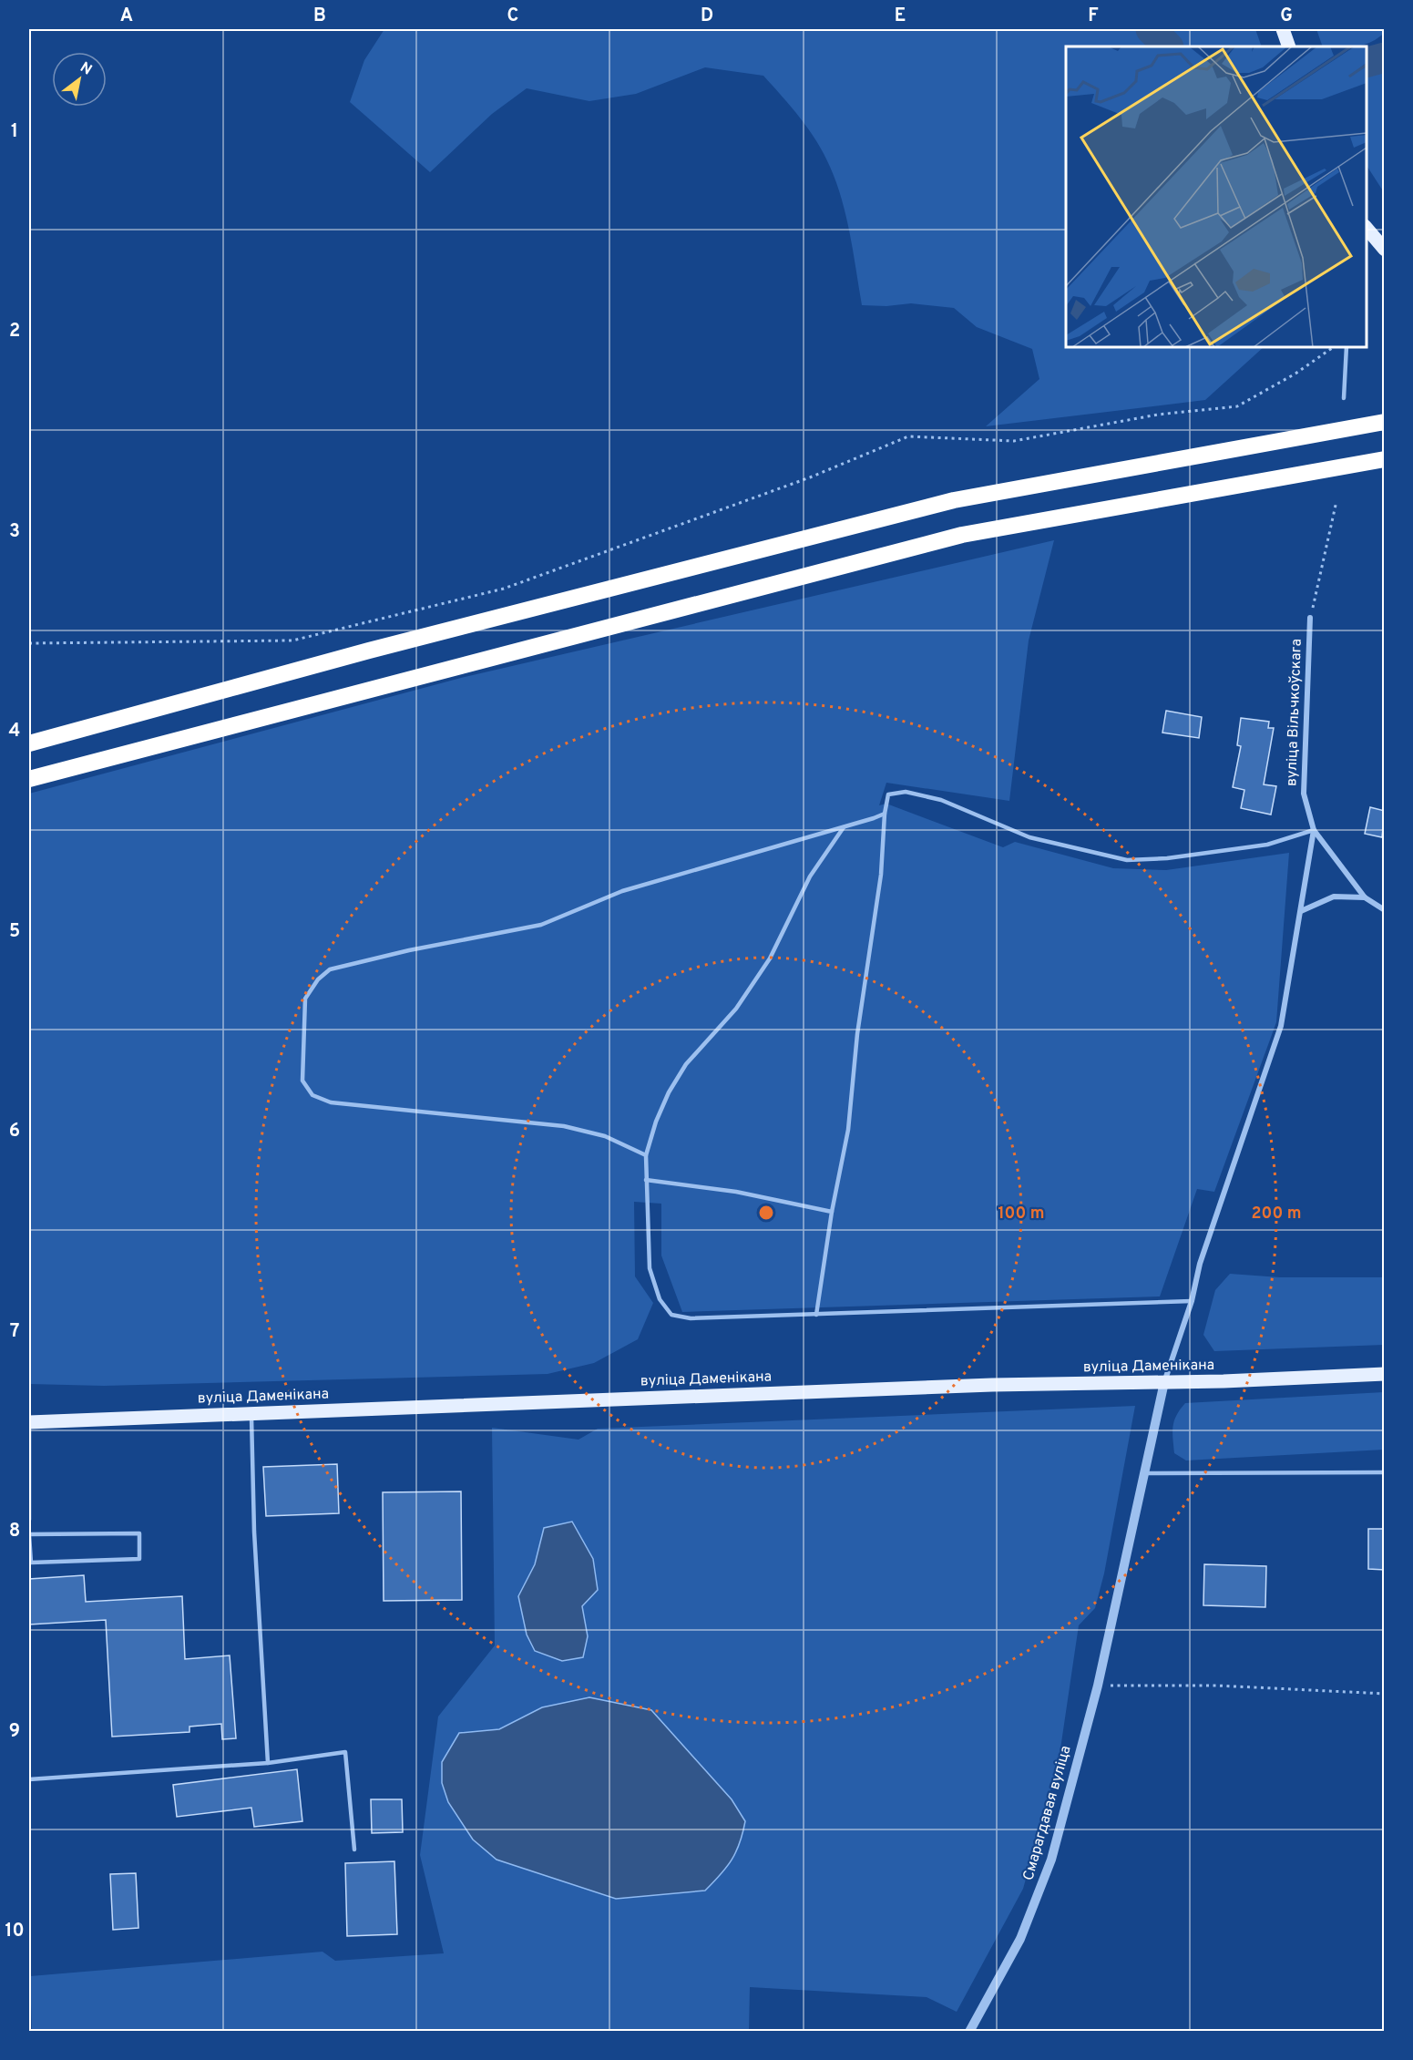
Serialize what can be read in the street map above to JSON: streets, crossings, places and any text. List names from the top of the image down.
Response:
{
  "streets": {
    "main road": ["вуліца Даменікана"],
    "street": ["вуліца Вільчкоўскага", "Смарагдавая вуліца"]
  },
  "crossings": [
    ["вуліца Даменікана", "Смарагдавая вуліца"]
  ],
  "north": "top right",
  "grid": {
    "columns": [
      "A",
      "B",
      "C",
      "D",
      "E",
      "F",
      "G"
    ],
    "rows": [
      "1",
      "2",
      "3",
      "4",
      "5",
      "6",
      "7",
      "8",
      "9",
      "10"
    ]
  },
  "rings": ["100 m", "200 m"]
}
